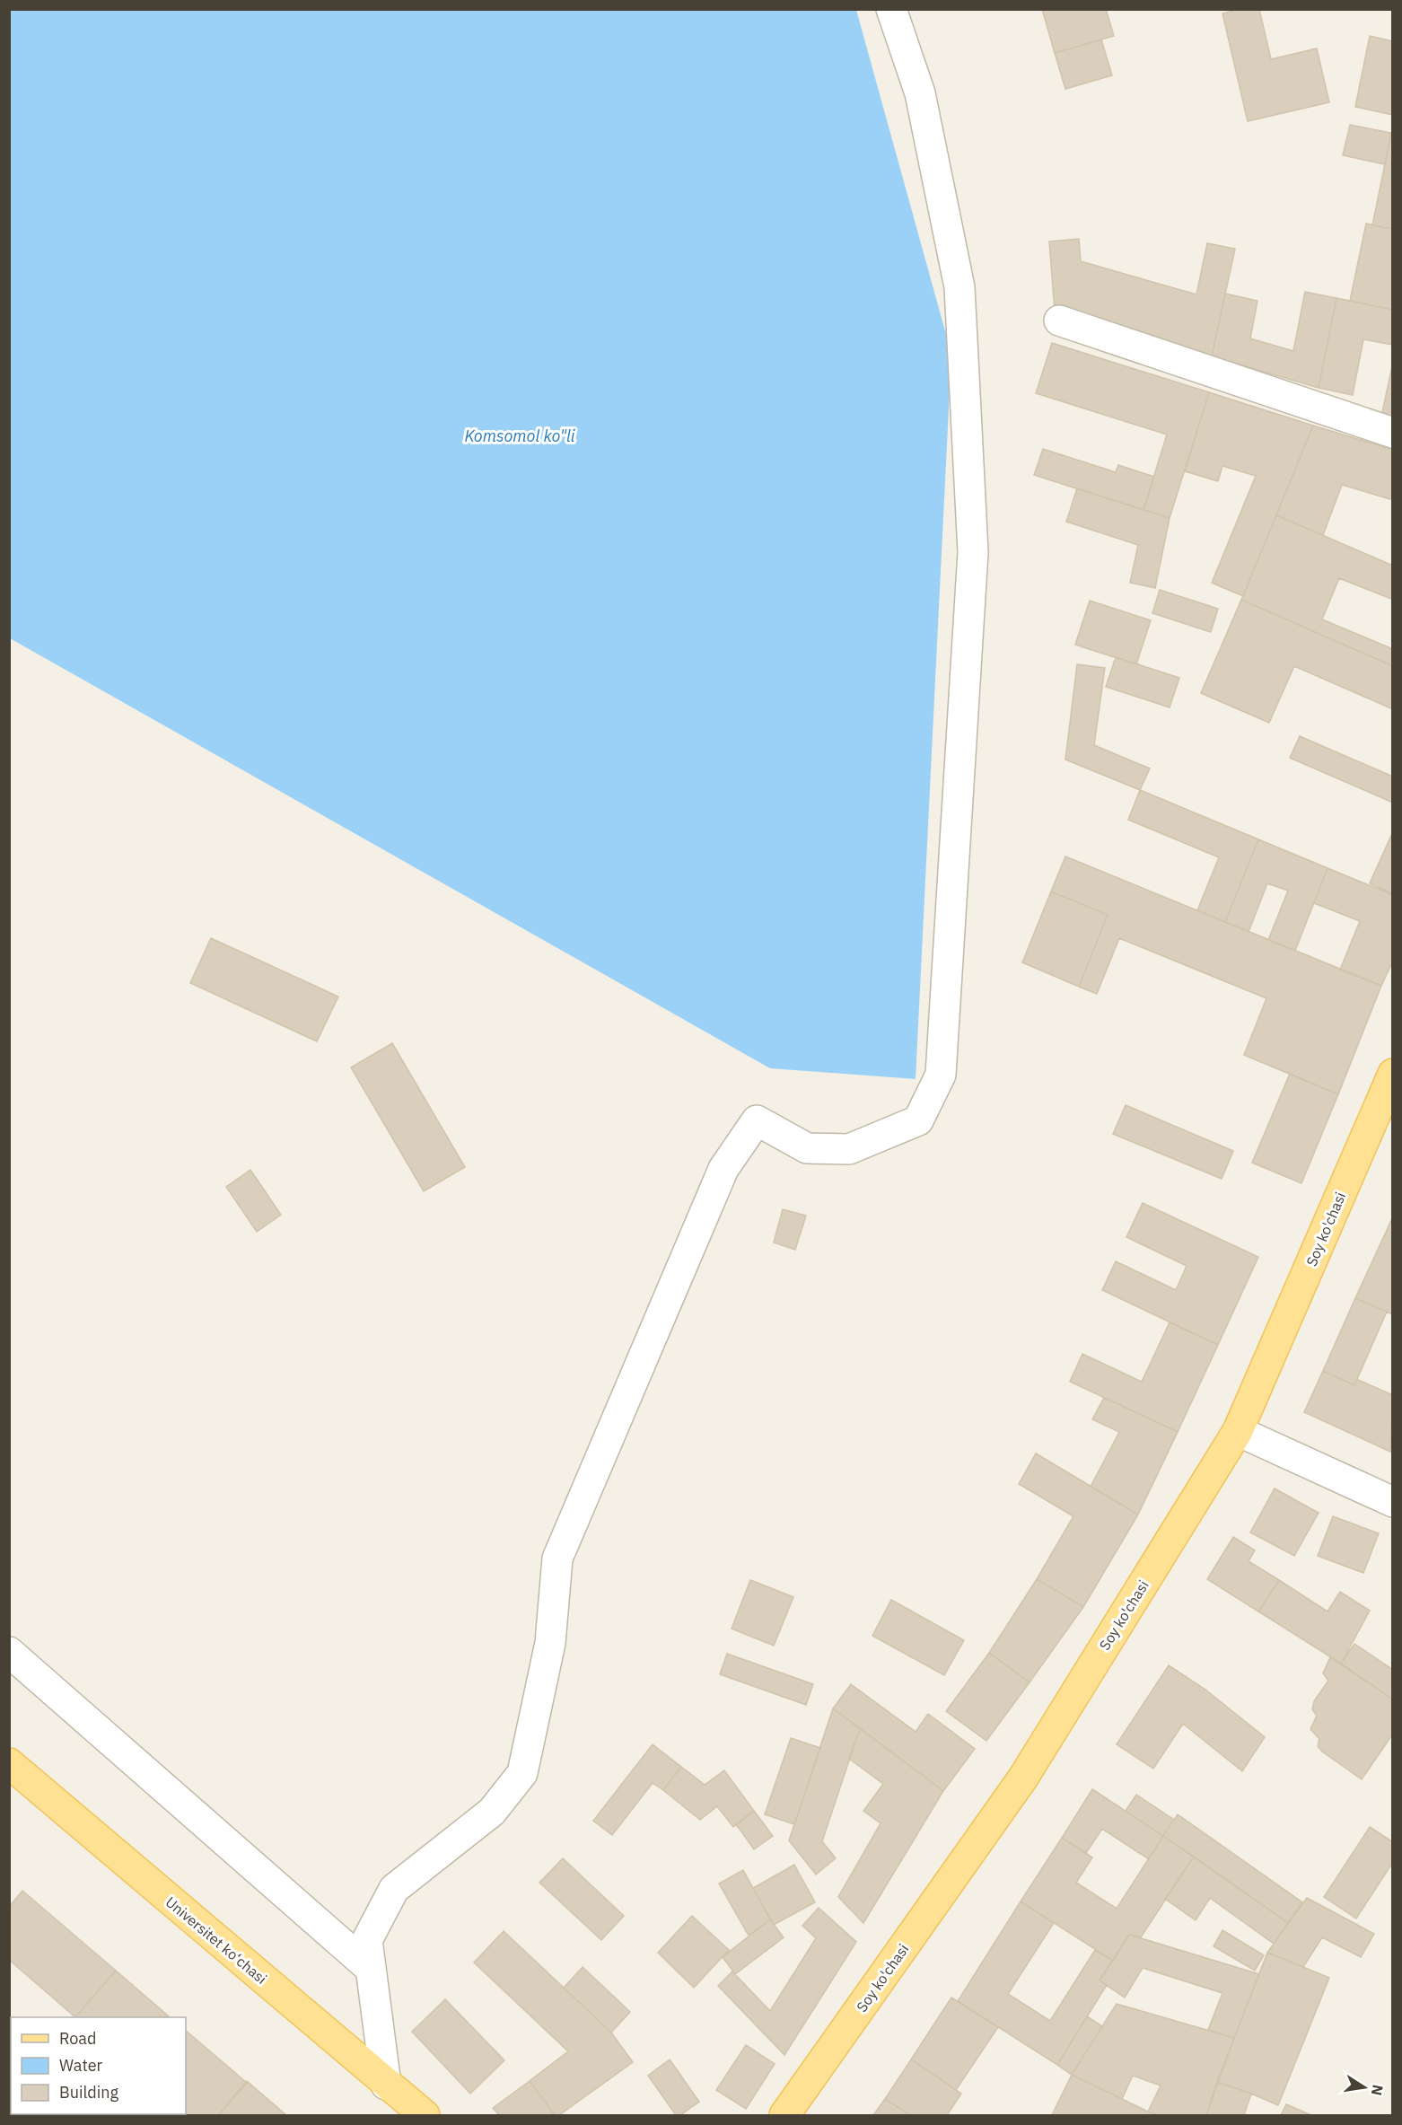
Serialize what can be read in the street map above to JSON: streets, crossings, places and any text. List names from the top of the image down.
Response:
{
  "streets": {
    "main road": ["Soy ko'chasi", "Universitet kо‘chasi"]
  },
  "water": ["Komsomol ko\"li"],
  "legend": ["Road", "Water", "Building"],
  "north": "right"
}
